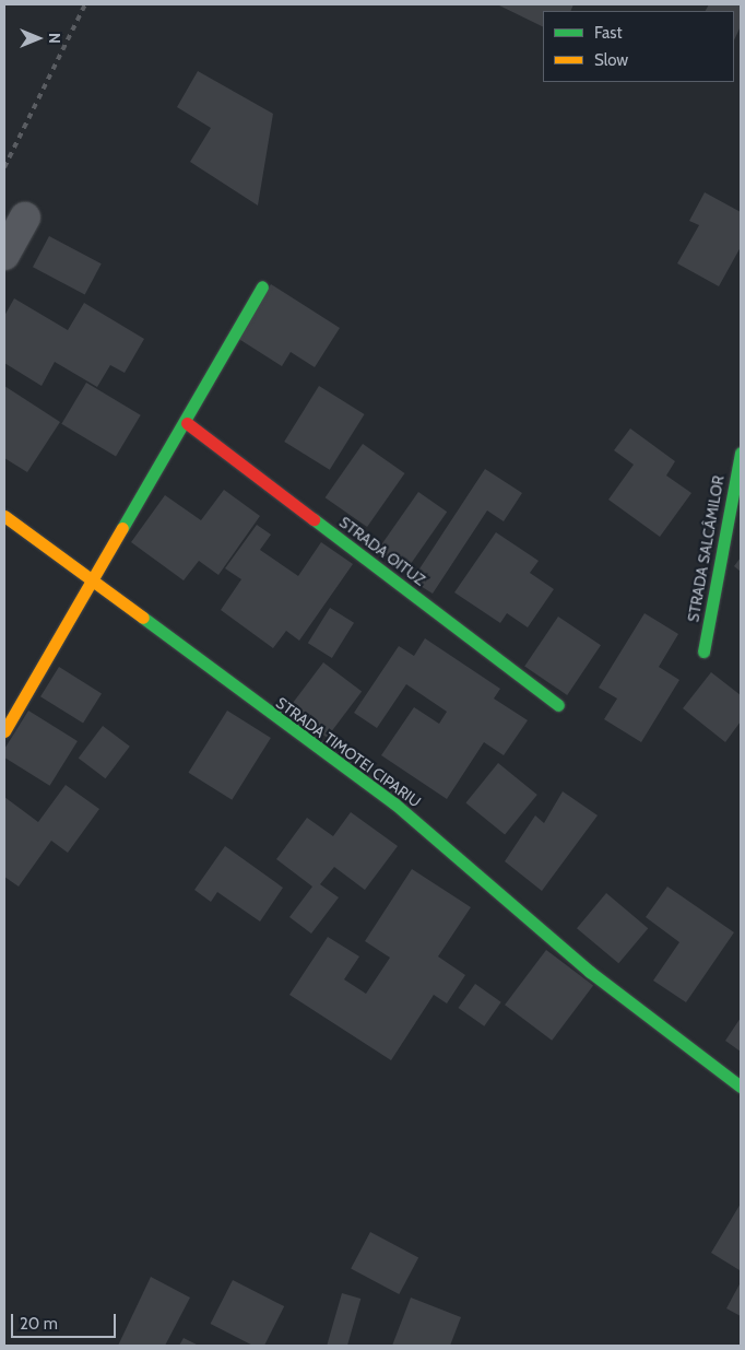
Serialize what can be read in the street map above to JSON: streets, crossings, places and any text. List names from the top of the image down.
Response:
{
  "streets": {
    "street": ["STRADA SALCÂMILOR", "STRADA OITUZ", "STRADA TIMOTEI CIPARIU"]
  },
  "legend": ["Fast", "Slow"],
  "scale_bar": "20 m",
  "north": "right"
}
